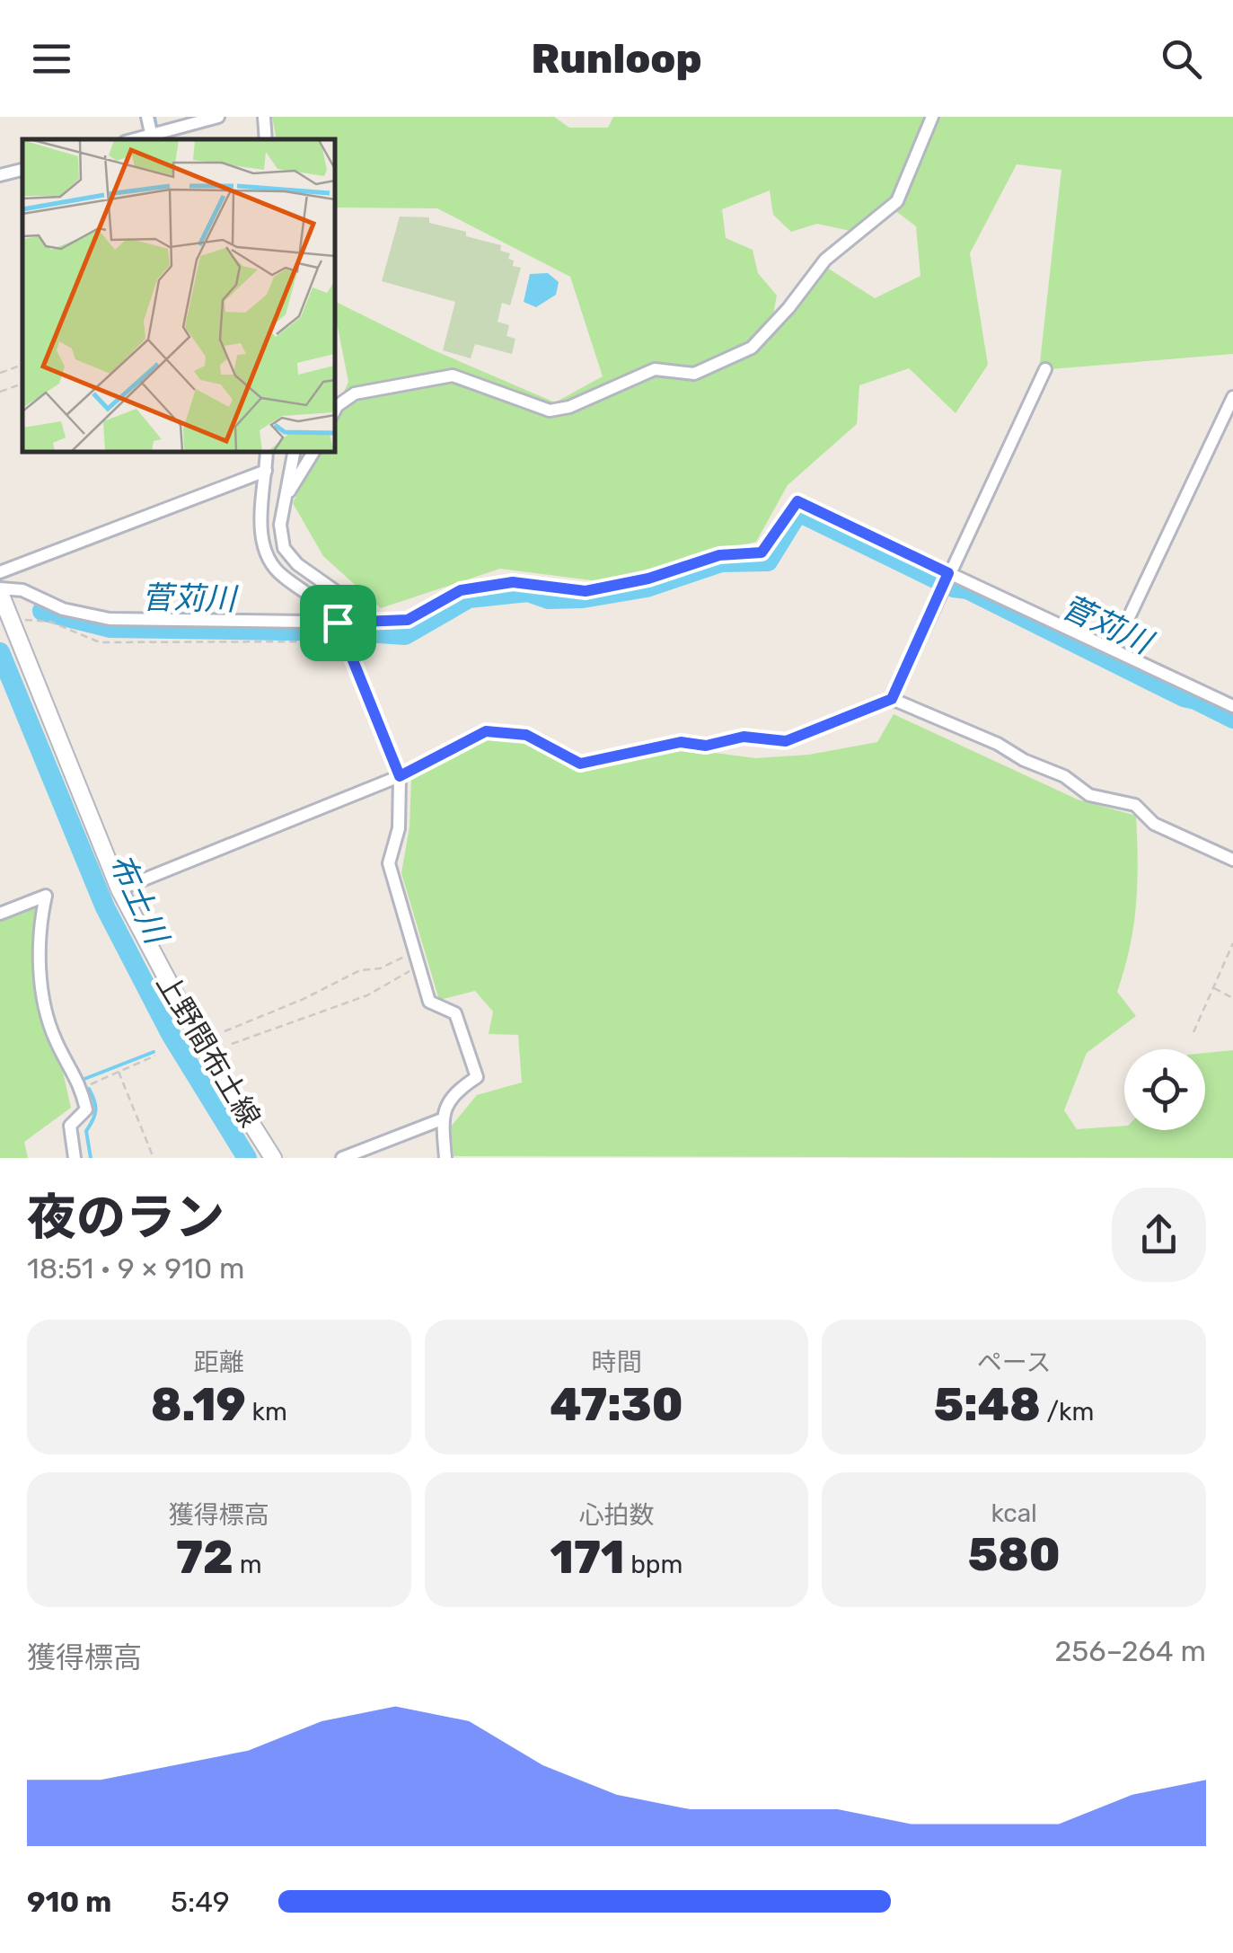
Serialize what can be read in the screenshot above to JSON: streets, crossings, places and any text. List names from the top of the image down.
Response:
{
  "streets": {
    "main road": ["上野間布土線"]
  },
  "water": ["菅苅川", "布土川"],
  "page": {
    "header": "Runloop",
    "heading": ["夜のラン", "18:51 · 9 × 910 m"],
    "stats": [
      ["距離", "8.19 km"],
      ["時間", "47:30"],
      ["ペース", "5:48 /km"],
      ["獲得標高", "72 m"],
      ["心拍数", "171 bpm"],
      ["kcal", "580"]
    ],
    "chart": ["獲得標高", "256–264 m"],
    "list": [
      {
        "name": "910 m",
        "note": "5:49"
      }
    ]
  }
}
